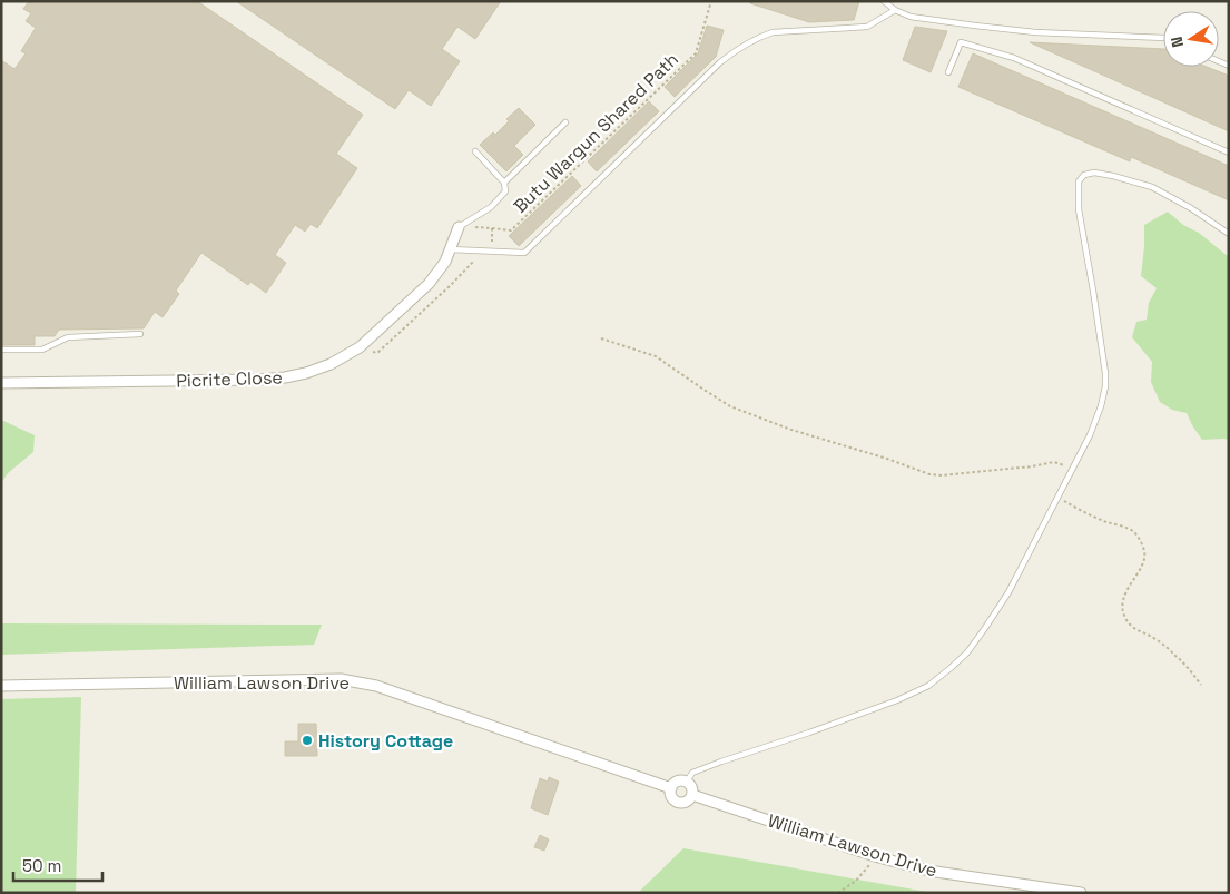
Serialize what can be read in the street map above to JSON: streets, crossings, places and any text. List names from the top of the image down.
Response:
{
  "streets": {
    "street": ["Picrite Close", "William Lawson Drive"],
    "path": ["Butu Wargun Shared Path"]
  },
  "places": ["History Cottage"],
  "scale_bar": "50 m",
  "north": "left"
}
